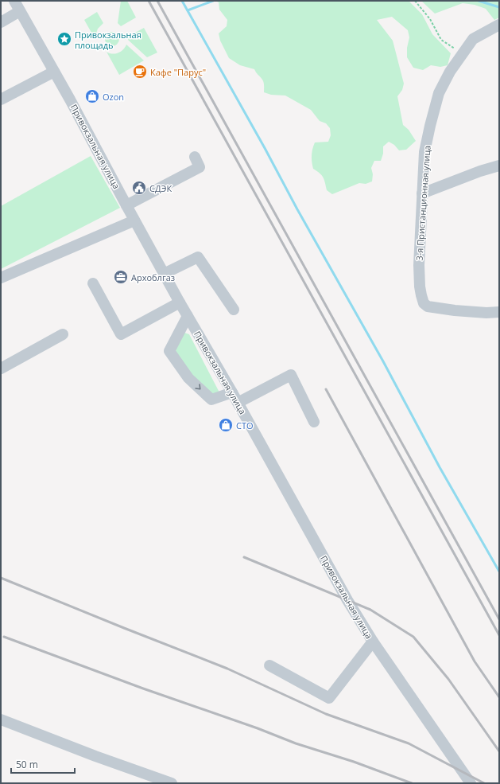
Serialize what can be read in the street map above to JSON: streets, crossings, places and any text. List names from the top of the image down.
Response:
{
  "streets": {
    "street": ["Привокзальная улица", "3-я Пристанционная улица"]
  },
  "places": {
    "place": ["Привокзальная площадь"],
    "cafe": ["Кафе \"Парус\""],
    "shop": ["Ozon", "СТО"],
    "public building": ["СДЭК"],
    "office": ["Архоблгаз"]
  },
  "scale_bar": "50 m"
}
